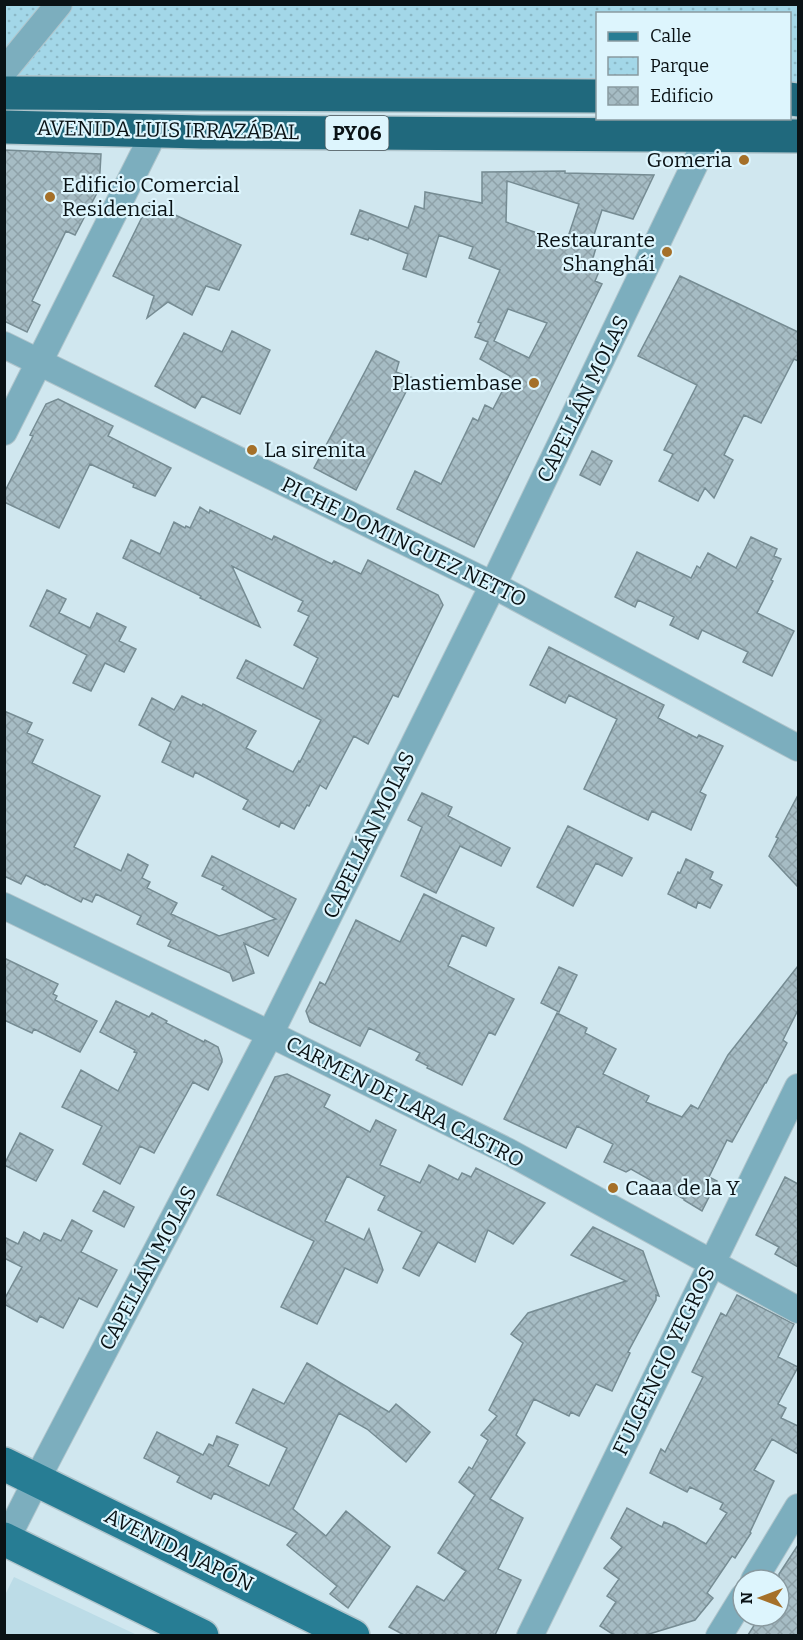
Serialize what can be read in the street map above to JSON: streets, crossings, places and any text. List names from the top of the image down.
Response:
{
  "streets": {
    "highway": ["AVENIDA LUIS IRRAZÁBAL", "PY06"],
    "main road": ["AVENIDA JAPÓN"],
    "street": [
      "CAPELLÁN MOLAS",
      "PICHE DOMINGUEZ NETTO",
      "CARMEN DE LARA CASTRO",
      "FULGENCIO YEGROS"
    ]
  },
  "crossings": [
    ["AVENIDA LUIS IRRAZÁBAL", "CAPELLÁN MOLAS"],
    ["CAPELLÁN MOLAS", "PICHE DOMINGUEZ NETTO"],
    ["CAPELLÁN MOLAS", "CARMEN DE LARA CASTRO"],
    ["CAPELLÁN MOLAS", "AVENIDA JAPÓN"],
    ["CARMEN DE LARA CASTRO", "FULGENCIO YEGROS"]
  ],
  "places": [
    "Gomeria",
    "Edificio Comercial Residencial",
    "Restaurante Shanghái",
    "Plastiembase",
    "La sirenita",
    "Caaa de la Y"
  ],
  "legend": ["Calle", "Parque", "Edificio"],
  "north": "left"
}
